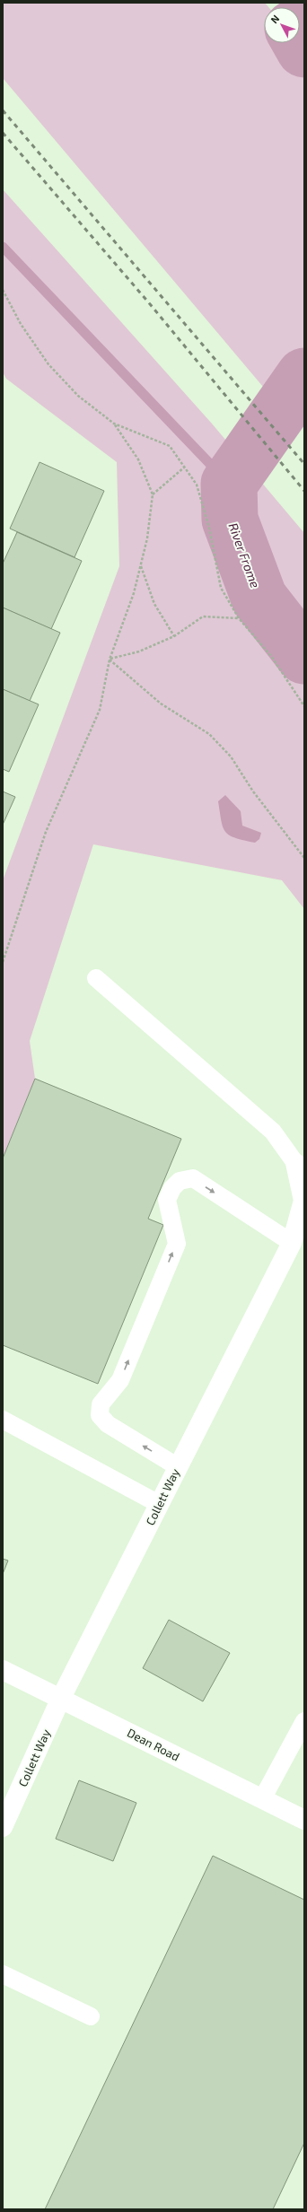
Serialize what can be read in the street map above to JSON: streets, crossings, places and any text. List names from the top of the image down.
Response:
{
  "streets": {
    "street": ["Collett Way", "Dean Road"]
  },
  "crossings": [
    ["Collett Way", "Dean Road"]
  ],
  "water": ["River Frome"],
  "north": "top left"
}
